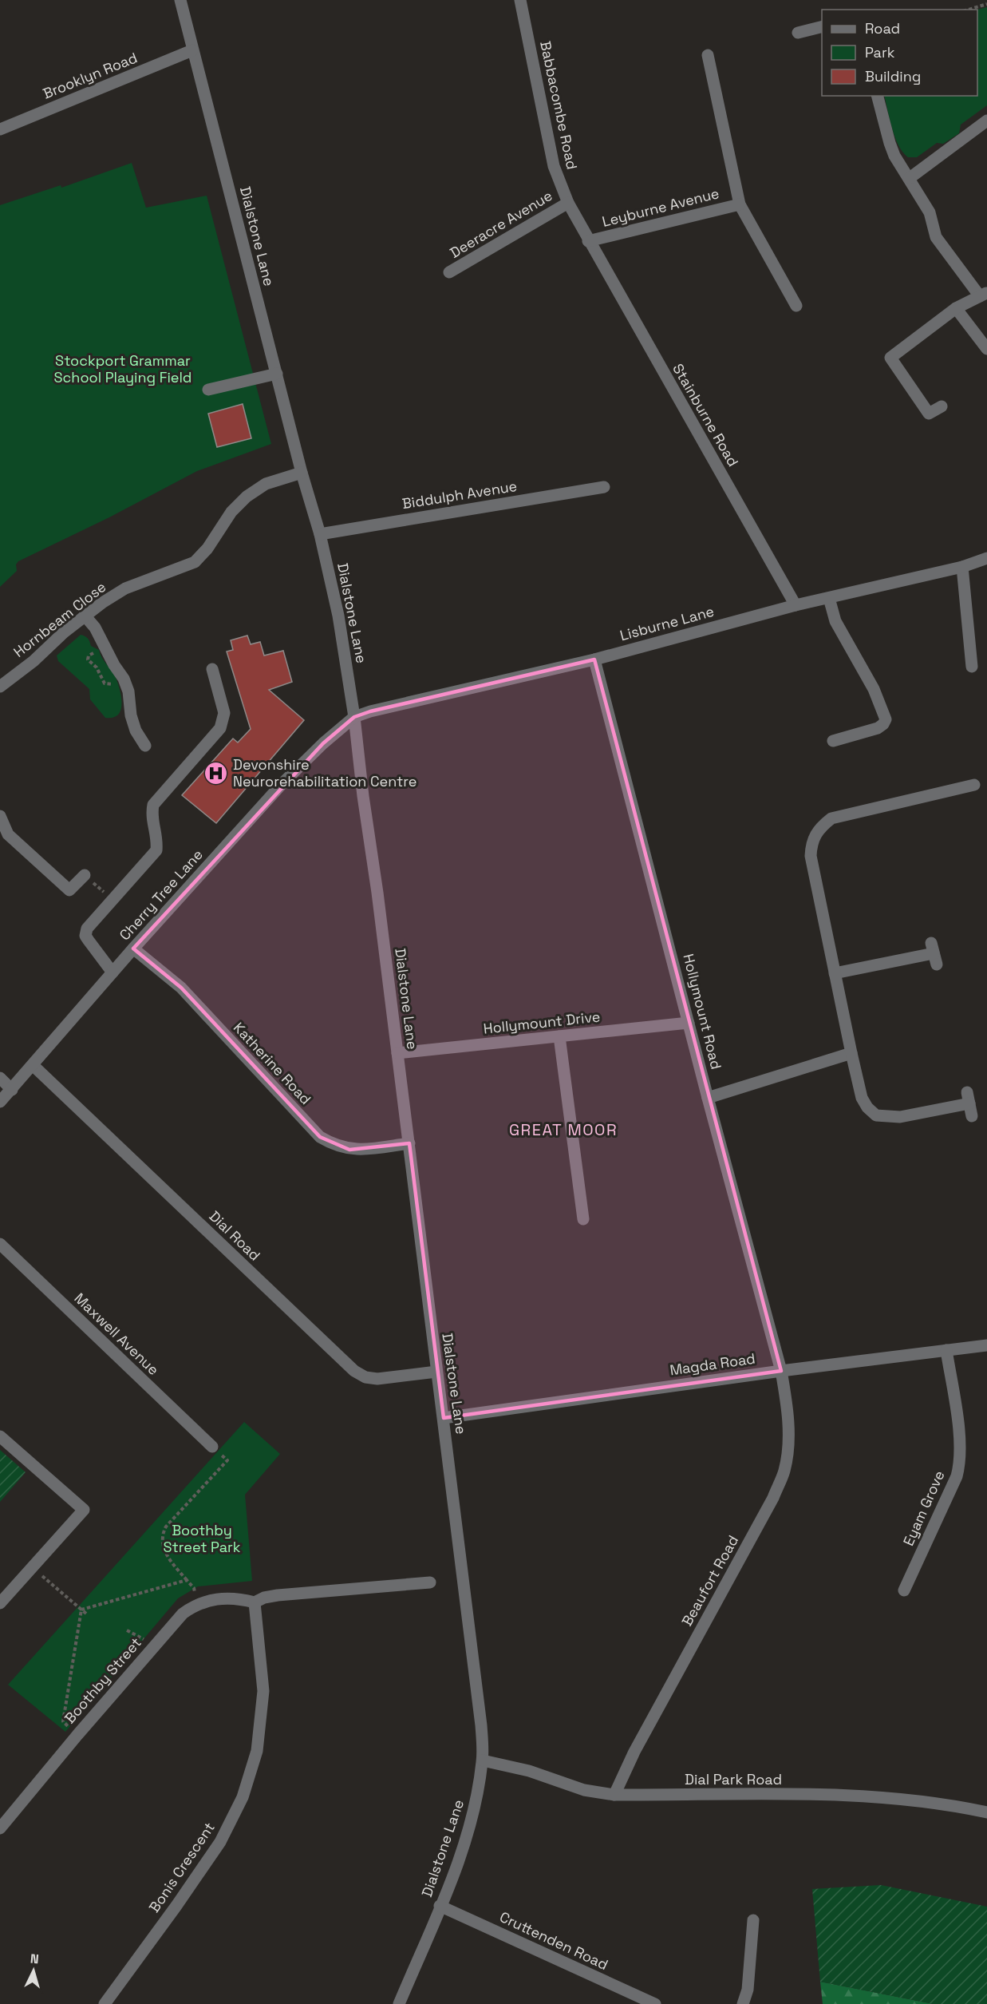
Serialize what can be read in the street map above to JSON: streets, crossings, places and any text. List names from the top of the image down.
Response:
{
  "streets": {
    "street": [
      "Brooklyn Road",
      "Babbacombe Road",
      "Leyburne Avenue",
      "Deeracre Avenue",
      "Dialstone Lane",
      "Stainburne Road",
      "Biddulph Avenue",
      "Hornbeam Close",
      "Lisburne Lane",
      "Cherry Tree Lane",
      "Hollymount Road",
      "Hollymount Drive",
      "Katherine Road",
      "Dial Road",
      "Maxwell Avenue",
      "Magda Road",
      "Eyam Grove",
      "Beaufort Road",
      "Boothby Street",
      "Dial Park Road",
      "Bonis Crescent",
      "Cruttenden Road"
    ]
  },
  "crossings": [
    ["Brooklyn Road", "Dialstone Lane"],
    ["Babbacombe Road", "Leyburne Avenue"],
    ["Babbacombe Road", "Deeracre Avenue"],
    ["Babbacombe Road", "Stainburne Road"],
    ["Leyburne Avenue", "Stainburne Road"],
    ["Dialstone Lane", "Biddulph Avenue"],
    ["Dialstone Lane", "Hornbeam Close"],
    ["Dialstone Lane", "Lisburne Lane"],
    ["Dialstone Lane", "Cherry Tree Lane"],
    ["Dialstone Lane", "Hollymount Drive"],
    ["Dialstone Lane", "Katherine Road"],
    ["Dialstone Lane", "Dial Road"],
    ["Dialstone Lane", "Magda Road"],
    ["Dialstone Lane", "Dial Park Road"],
    ["Dialstone Lane", "Cruttenden Road"],
    ["Stainburne Road", "Lisburne Lane"],
    ["Lisburne Lane", "Cherry Tree Lane"],
    ["Lisburne Lane", "Hollymount Road"],
    ["Cherry Tree Lane", "Katherine Road"],
    ["Cherry Tree Lane", "Dial Road"],
    ["Hollymount Road", "Hollymount Drive"],
    ["Hollymount Road", "Magda Road"],
    ["Hollymount Road", "Beaufort Road"],
    ["Magda Road", "Eyam Grove"],
    ["Magda Road", "Beaufort Road"],
    ["Beaufort Road", "Dial Park Road"],
    ["Boothby Street", "Bonis Crescent"]
  ],
  "districts": ["GREAT MOOR"],
  "parks": ["Stockport Grammar School Playing Field", "Boothby Street Park"],
  "places": {
    "hospital": ["Devonshire Neurorehabilitation Centre"]
  },
  "legend": ["Road", "Park", "Building"],
  "north": "top"
}
